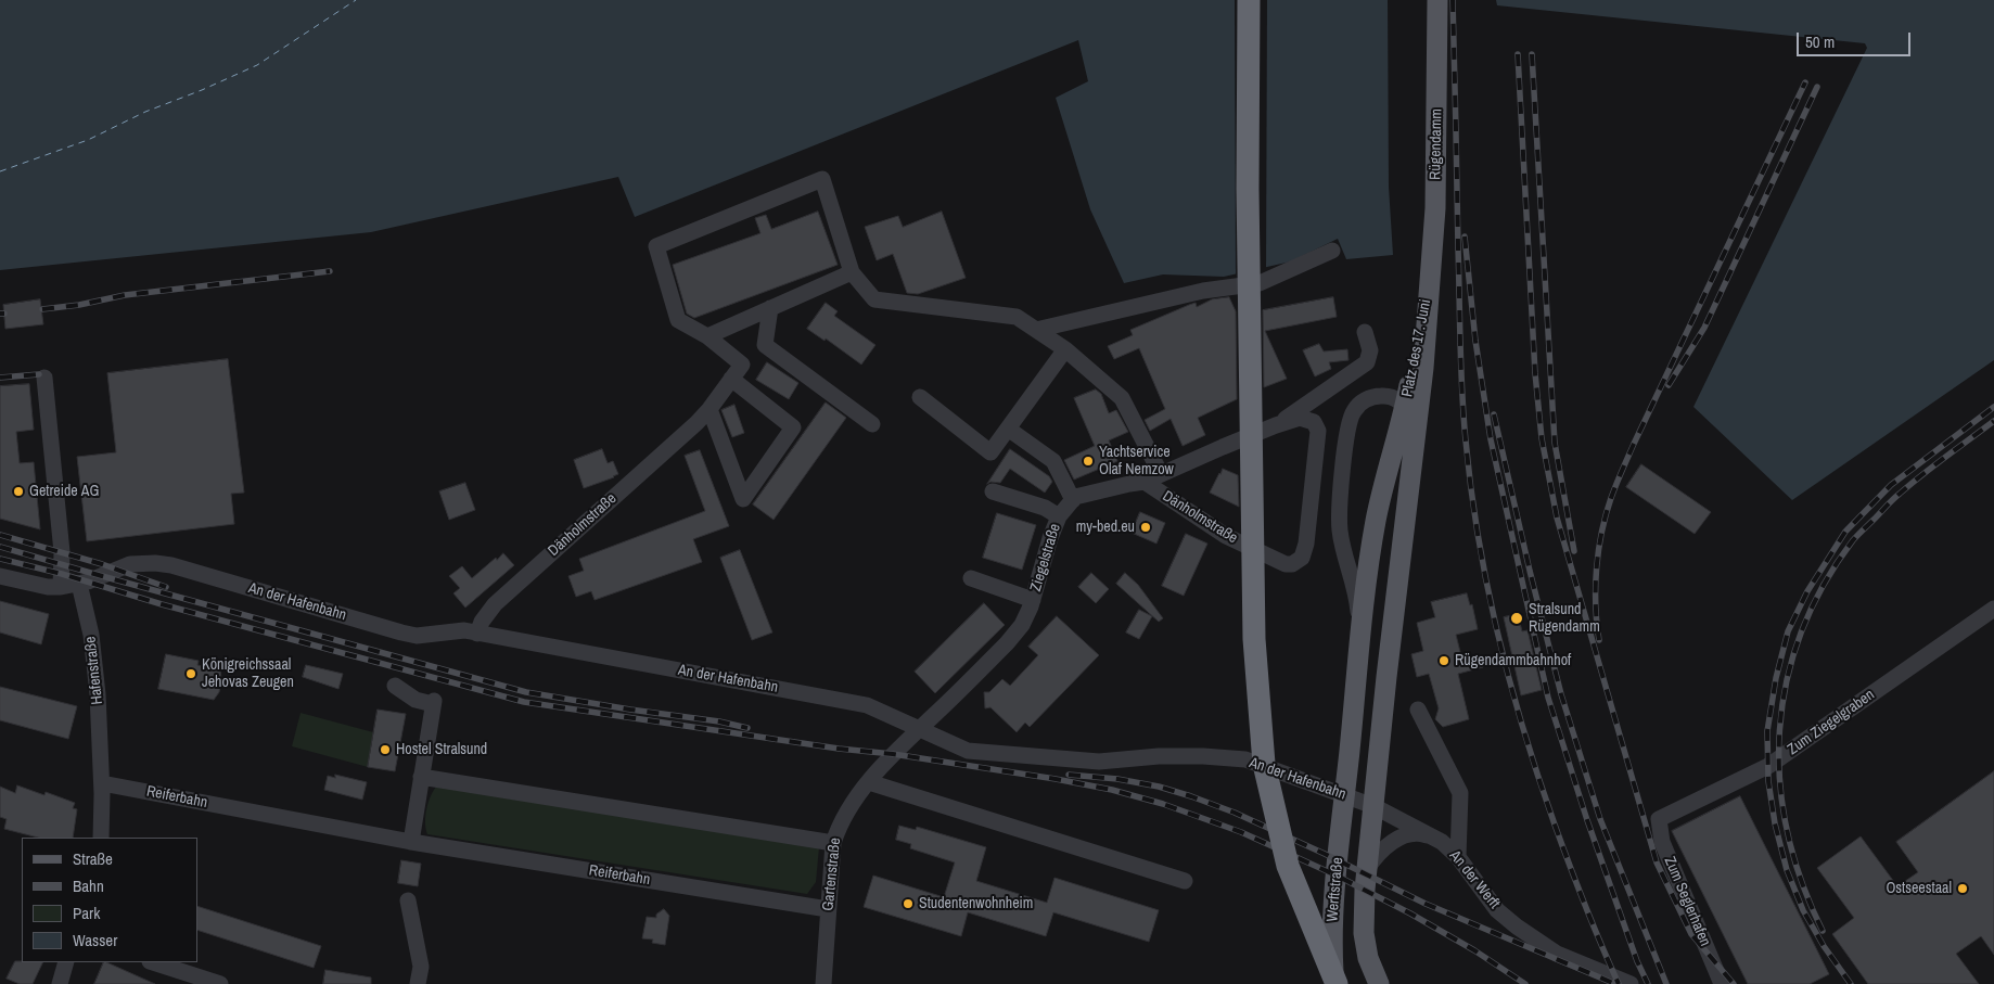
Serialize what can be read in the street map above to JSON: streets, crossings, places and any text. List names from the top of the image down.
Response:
{
  "streets": {
    "main road": ["Rügendamm", "Platz des 17. Juni", "Werftstraße"],
    "street": [
      "Dänholmstraße",
      "Ziegelstraße",
      "An der Hafenbahn",
      "Hafenstraße",
      "Zum Ziegelgraben",
      "Reiferbahn",
      "Gartenstraße",
      "An der Werft",
      "Zum Seglerhafen"
    ]
  },
  "crossings": [
    ["Rügendamm", "Platz des 17. Juni"],
    ["Platz des 17. Juni", "An der Hafenbahn"],
    ["Platz des 17. Juni", "An der Werft"],
    ["Platz des 17. Juni", "Werftstraße"],
    ["Dänholmstraße", "An der Hafenbahn"],
    ["Ziegelstraße", "An der Hafenbahn"],
    ["Ziegelstraße", "Gartenstraße"],
    ["An der Hafenbahn", "Hafenstraße"],
    ["An der Hafenbahn", "Gartenstraße"],
    ["An der Hafenbahn", "An der Werft"],
    ["An der Hafenbahn", "Werftstraße"],
    ["Hafenstraße", "Reiferbahn"],
    ["Zum Ziegelgraben", "Zum Seglerhafen"],
    ["Reiferbahn", "Gartenstraße"],
    ["An der Werft", "Werftstraße"]
  ],
  "places": [
    "Yachtservice Olaf Nemzow",
    "Getreide AG",
    "my-bed.eu",
    "Stralsund Rügendamm",
    "Rügendammbahnhof",
    "Königreichssaal Jehovas Zeugen",
    "Hostel Stralsund",
    "Ostseestaal",
    "Studentenwohnheim"
  ],
  "legend": [
    "Straße",
    "Bahn",
    "Park",
    "Wasser"
  ],
  "scale_bar": "50 m"
}
